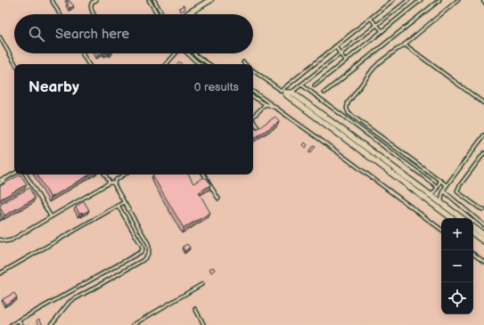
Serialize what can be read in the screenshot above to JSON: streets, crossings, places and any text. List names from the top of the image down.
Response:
{
  "page": {
    "search": "Search here",
    "heading": ["Nearby", "0 results"],
    "map_buttons": ["+", "−"]
  }
}
